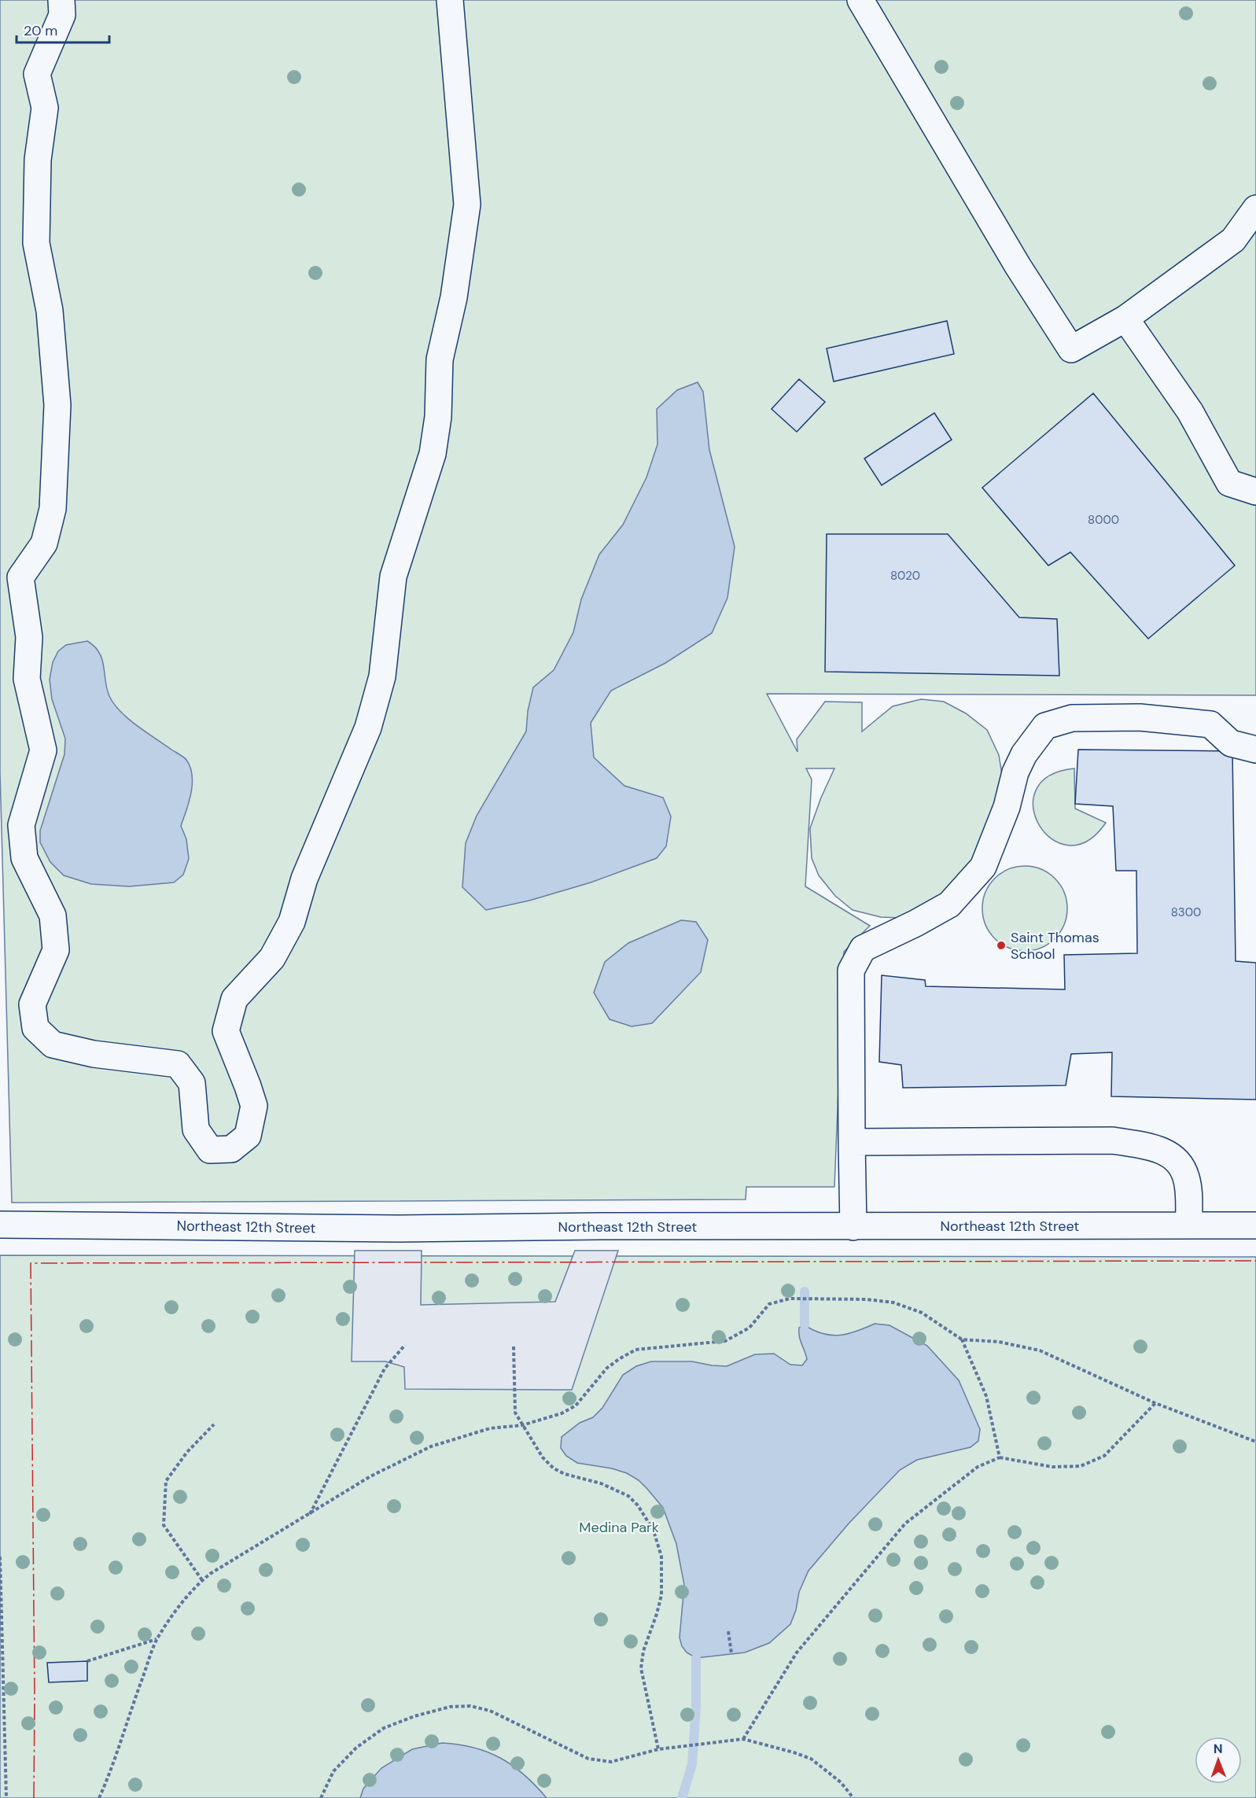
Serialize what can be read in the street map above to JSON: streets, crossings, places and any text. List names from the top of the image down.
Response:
{
  "streets": {
    "street": ["Northeast 12th Street"]
  },
  "parks": ["Medina Park"],
  "places": ["Saint Thomas School"],
  "house_numbers": ["8000", "8020", "8300"],
  "scale_bar": "20 m",
  "north": "top"
}
